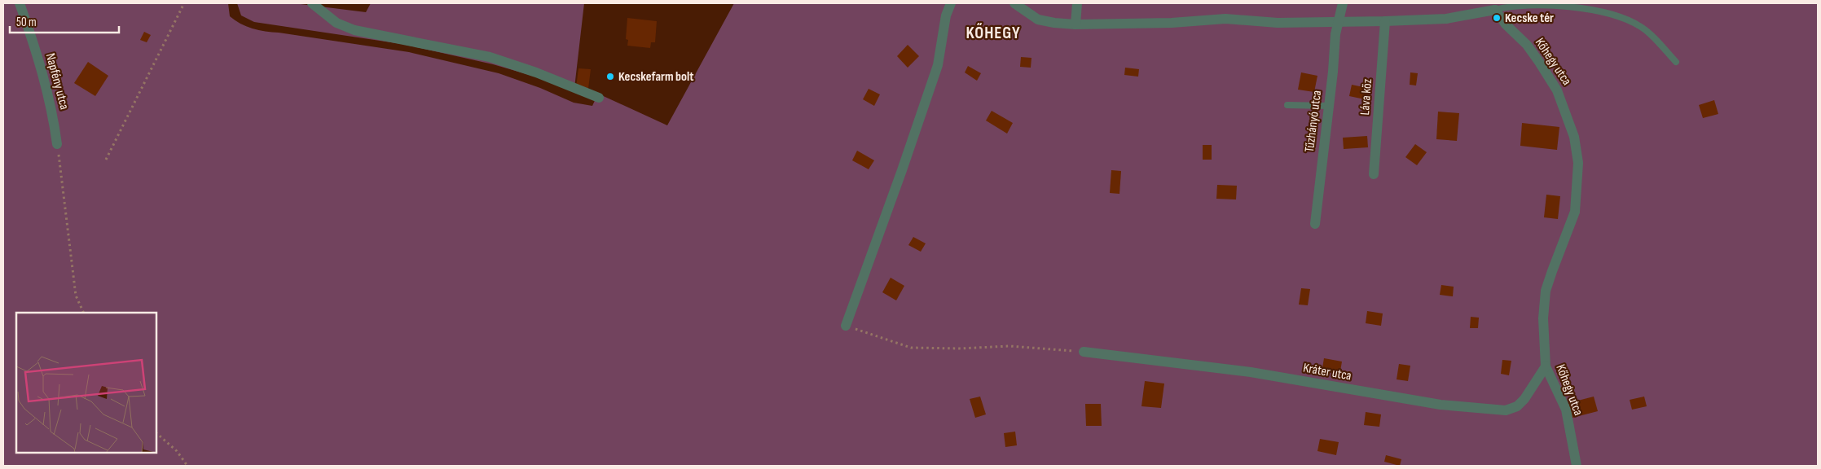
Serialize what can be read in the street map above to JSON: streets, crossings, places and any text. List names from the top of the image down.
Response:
{
  "streets": {
    "street": [
      "Kőhegy utca",
      "Napfény utca",
      "Láva köz",
      "Tűzhányó utca",
      "Kráter utca"
    ]
  },
  "crossings": [
    ["Kőhegy utca", "Kráter utca"]
  ],
  "districts": ["KŐHEGY"],
  "places": ["Kecske tér", "Kecskefarm bolt"],
  "scale_bar": "50 m"
}
